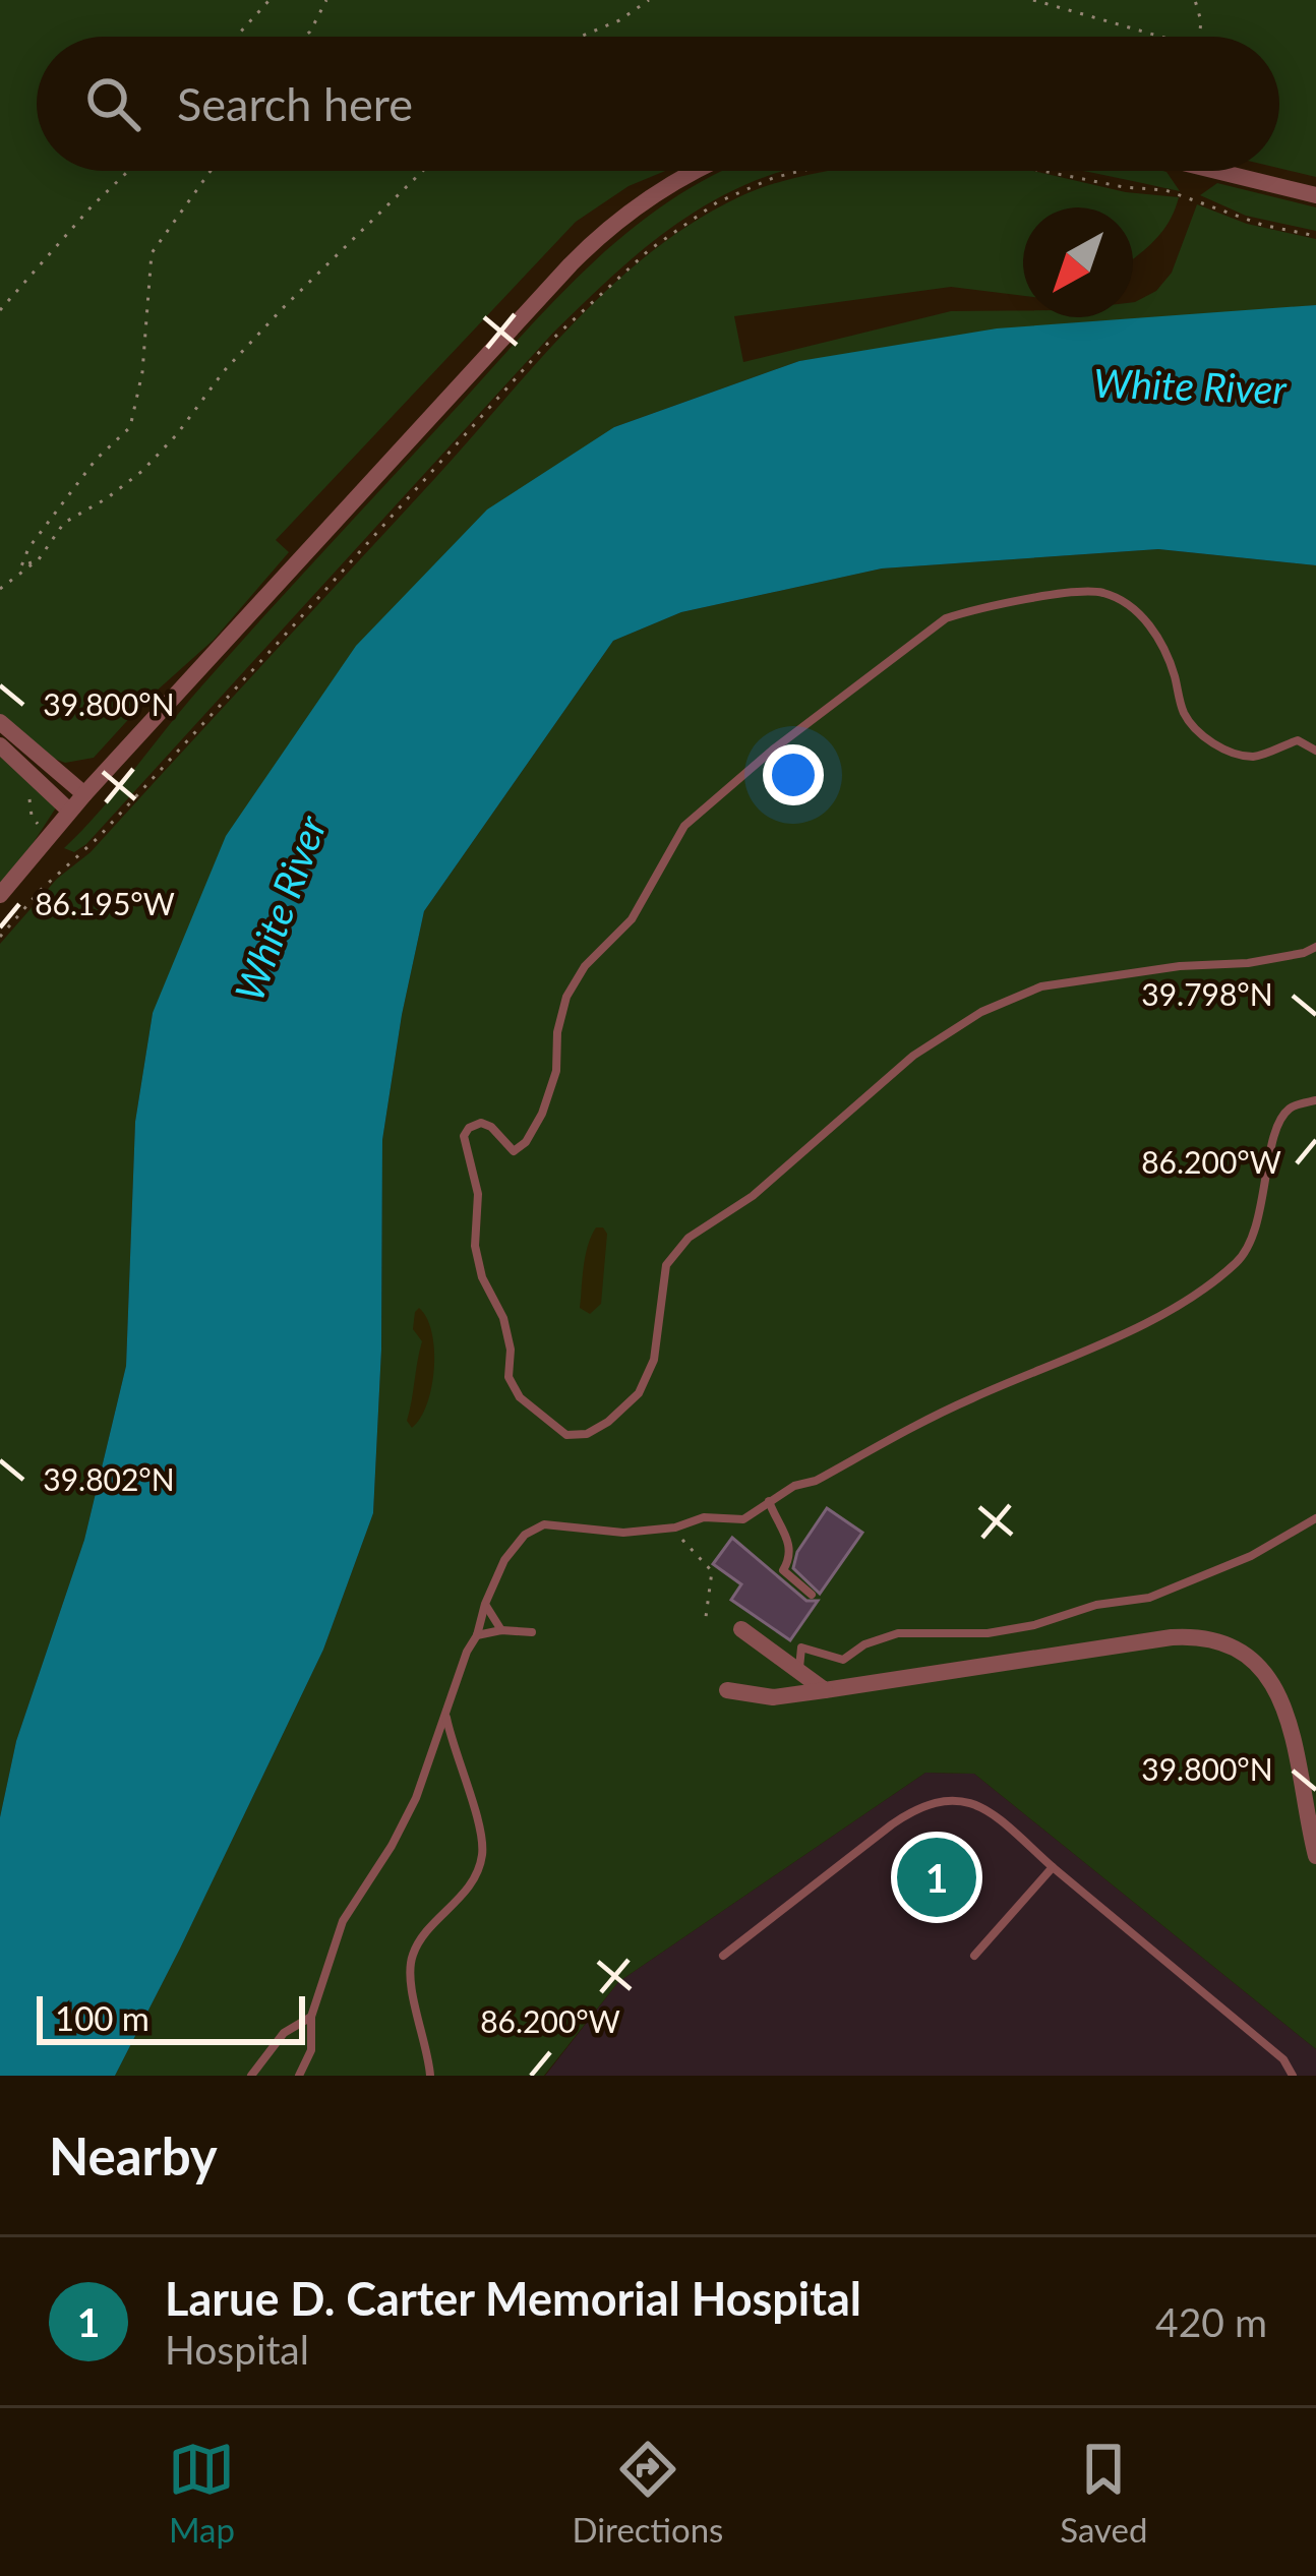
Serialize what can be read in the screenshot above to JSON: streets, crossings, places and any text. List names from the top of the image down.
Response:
{
  "water": ["White River"],
  "scale_bar": "100 m",
  "north": "bottom left",
  "page": {
    "search": "Search here",
    "pins": "1",
    "scale": "100 m",
    "heading": "Nearby",
    "list": [
      {
        "mark": "1",
        "name": "Larue D. Carter Memorial Hospital",
        "note": "Hospital",
        "value": "420 m"
      }
    ],
    "nav": ["Map", "Directions", "Saved"]
  },
  "coordinates": [
    "39.800°N",
    "86.195°W",
    "39.798°N",
    "86.200°W",
    "39.802°N"
  ]
}
